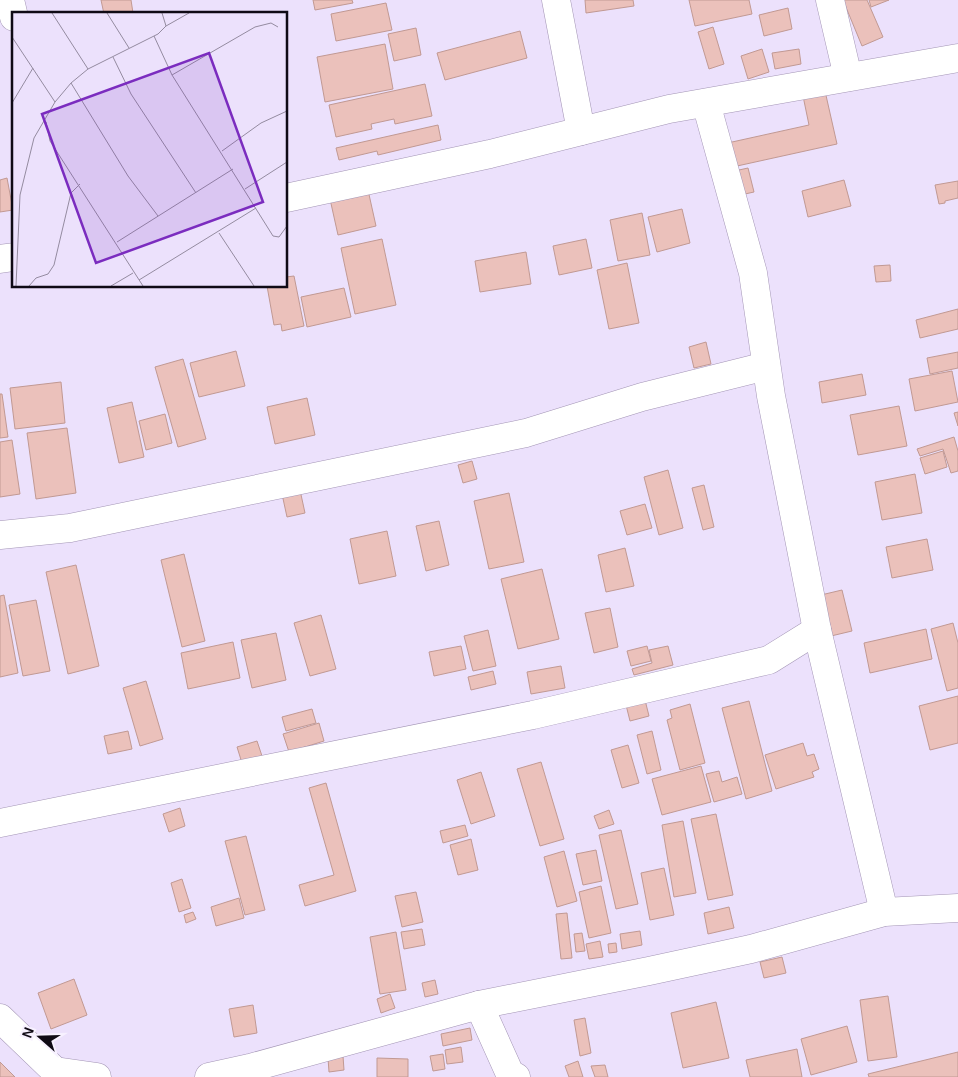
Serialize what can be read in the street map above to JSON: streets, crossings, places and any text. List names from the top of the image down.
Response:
{
  "north": "left"
}
